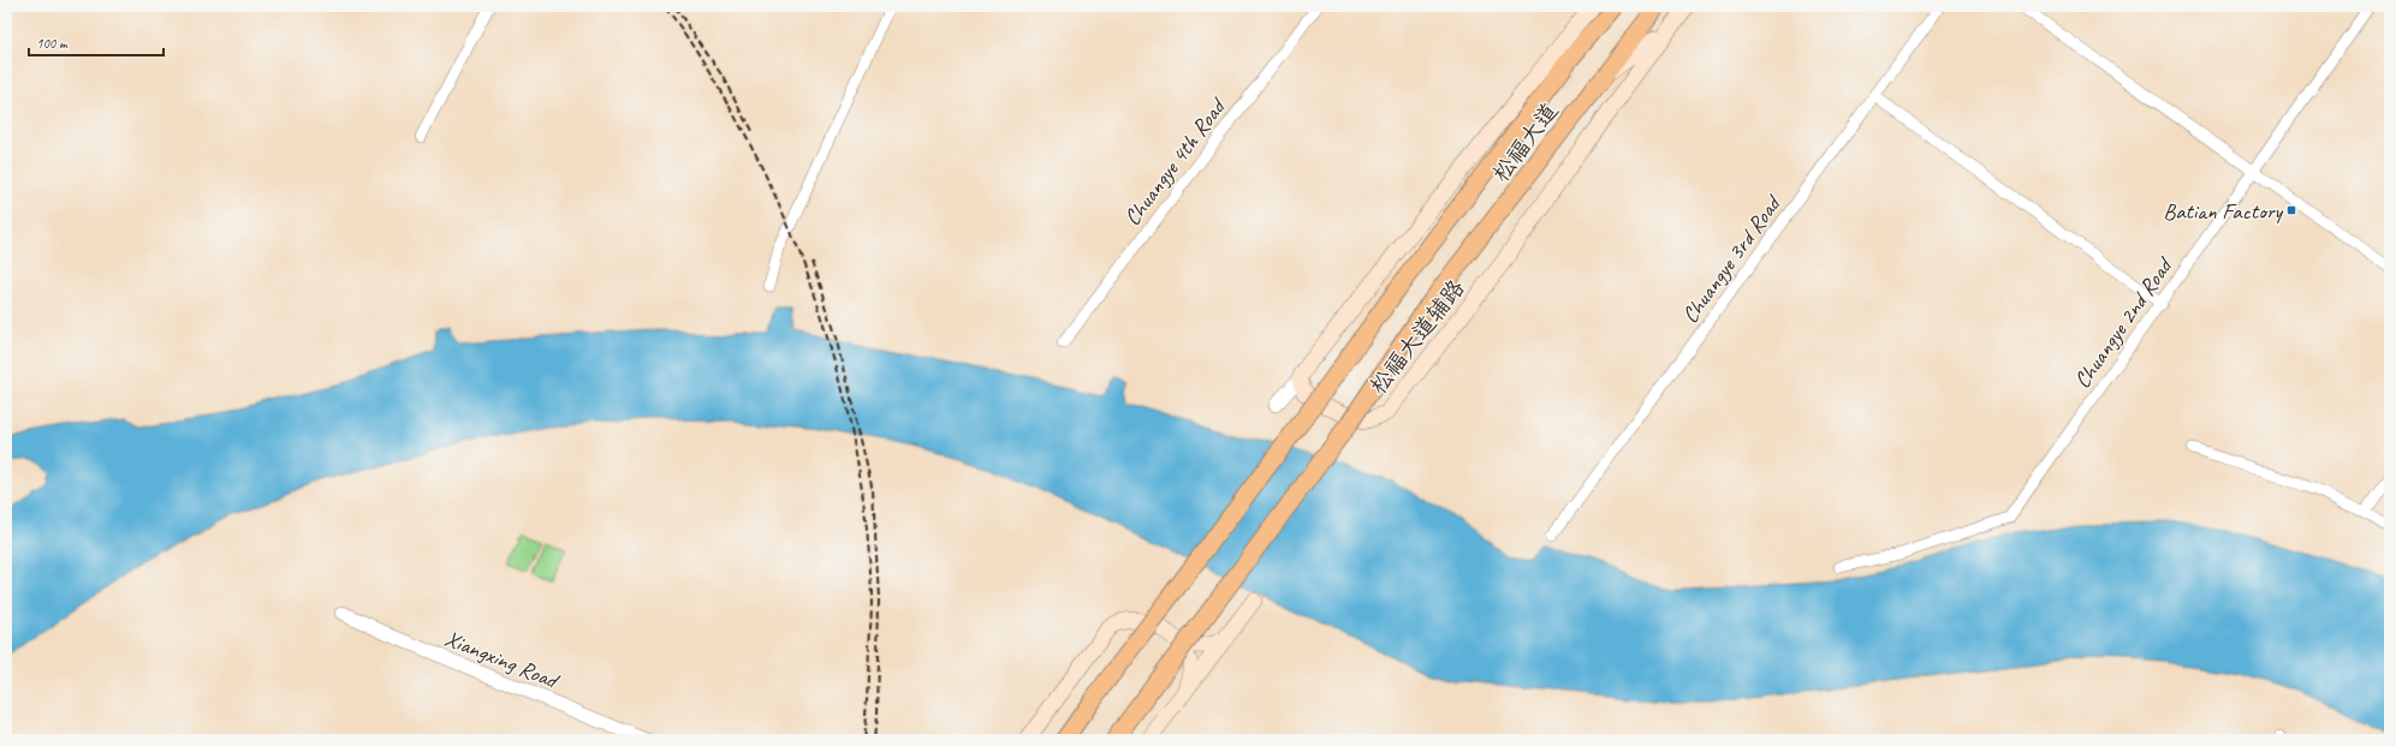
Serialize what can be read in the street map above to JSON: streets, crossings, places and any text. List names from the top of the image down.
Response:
{
  "streets": {
    "main road": ["松福大道", "松福大道辅路"],
    "street": [
      "Chuangye 4th Road",
      "Chuangye 3rd Road",
      "Chuangye 2nd Road",
      "Xiangxing Road"
    ]
  },
  "places": {
    "transit": ["Batian Factory"]
  },
  "scale_bar": "100 m"
}
